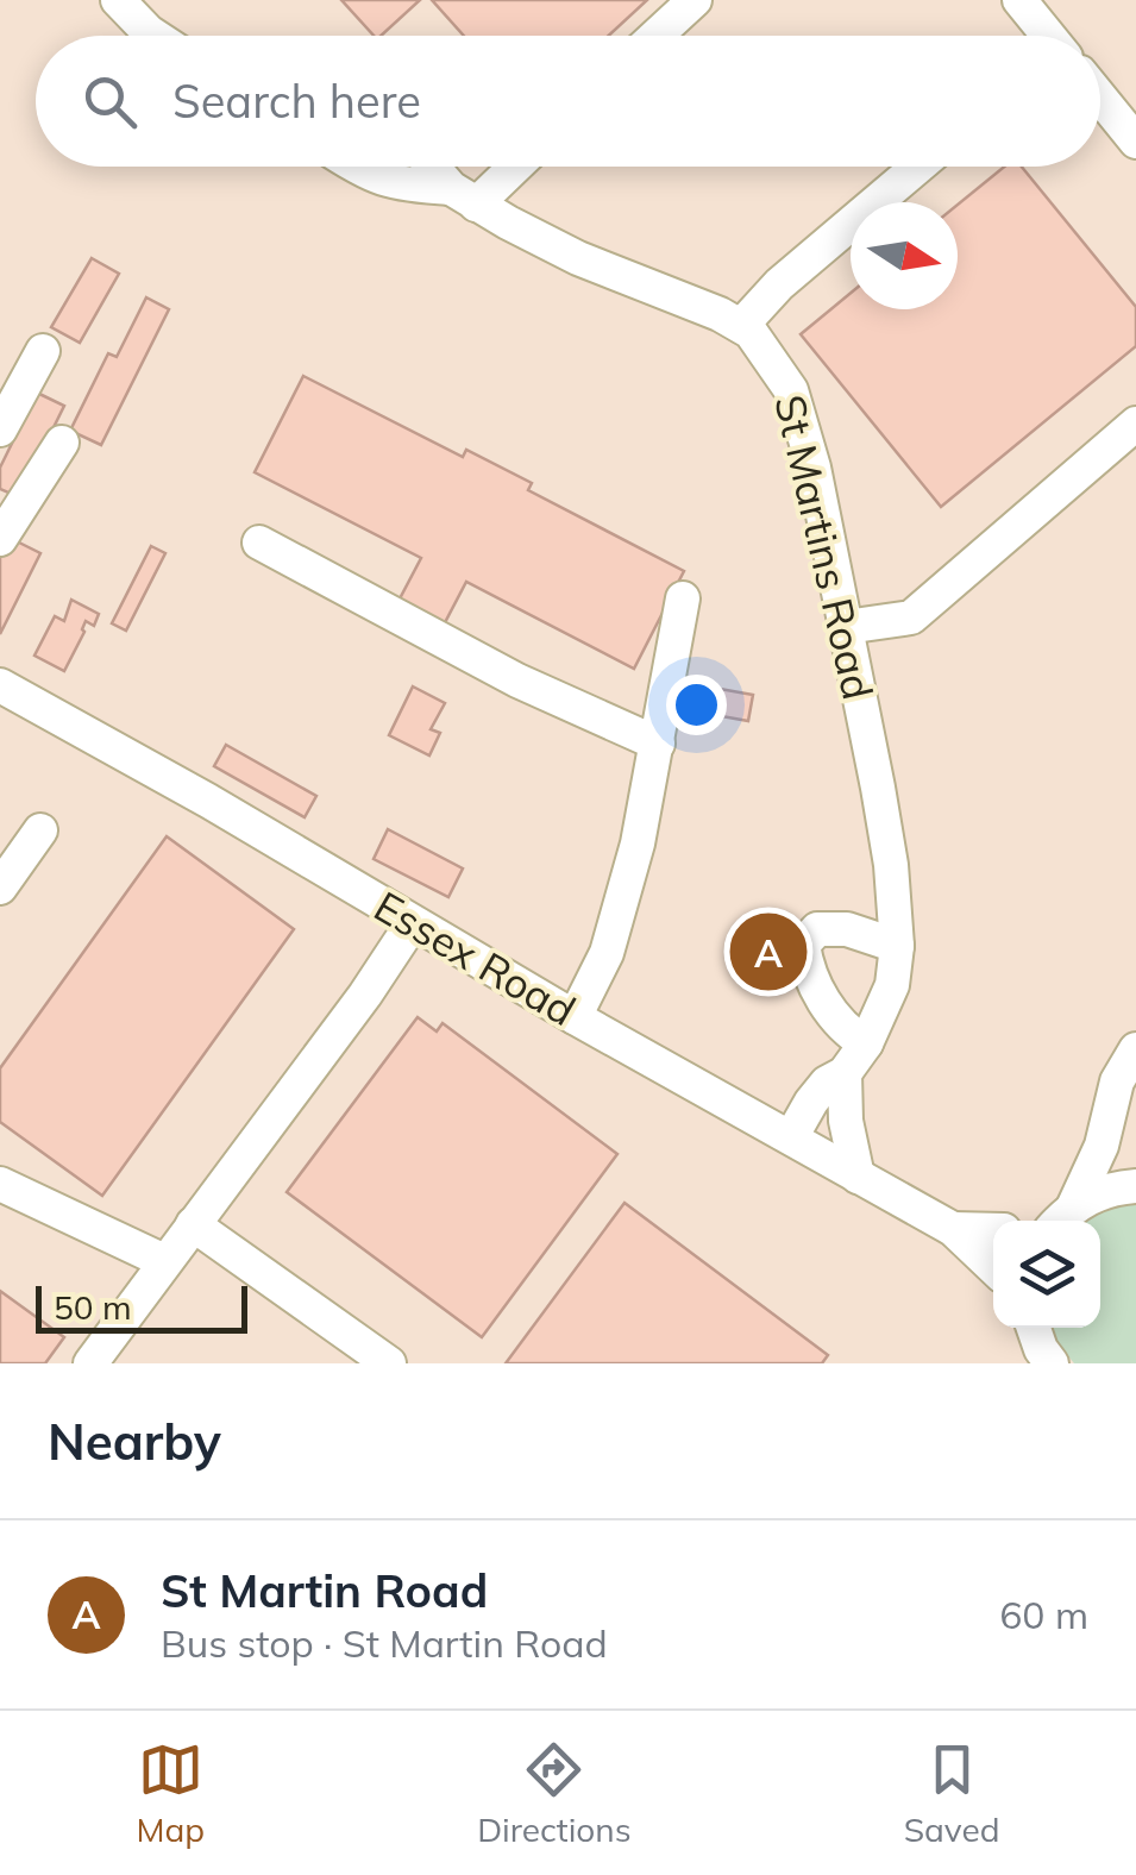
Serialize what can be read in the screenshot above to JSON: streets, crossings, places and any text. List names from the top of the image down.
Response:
{
  "streets": {
    "street": ["St Martins Road", "Essex Road"]
  },
  "crossings": [
    ["St Martins Road", "Essex Road"]
  ],
  "scale_bar": "50 m",
  "north": "right",
  "page": {
    "search": "Search here",
    "pins": "A",
    "scale": "50 m",
    "heading": "Nearby",
    "list": [
      {
        "mark": "A",
        "name": "St Martin Road",
        "note": "Bus stop · St Martin Road",
        "value": "60 m"
      }
    ],
    "nav": ["Map", "Directions", "Saved"]
  }
}
